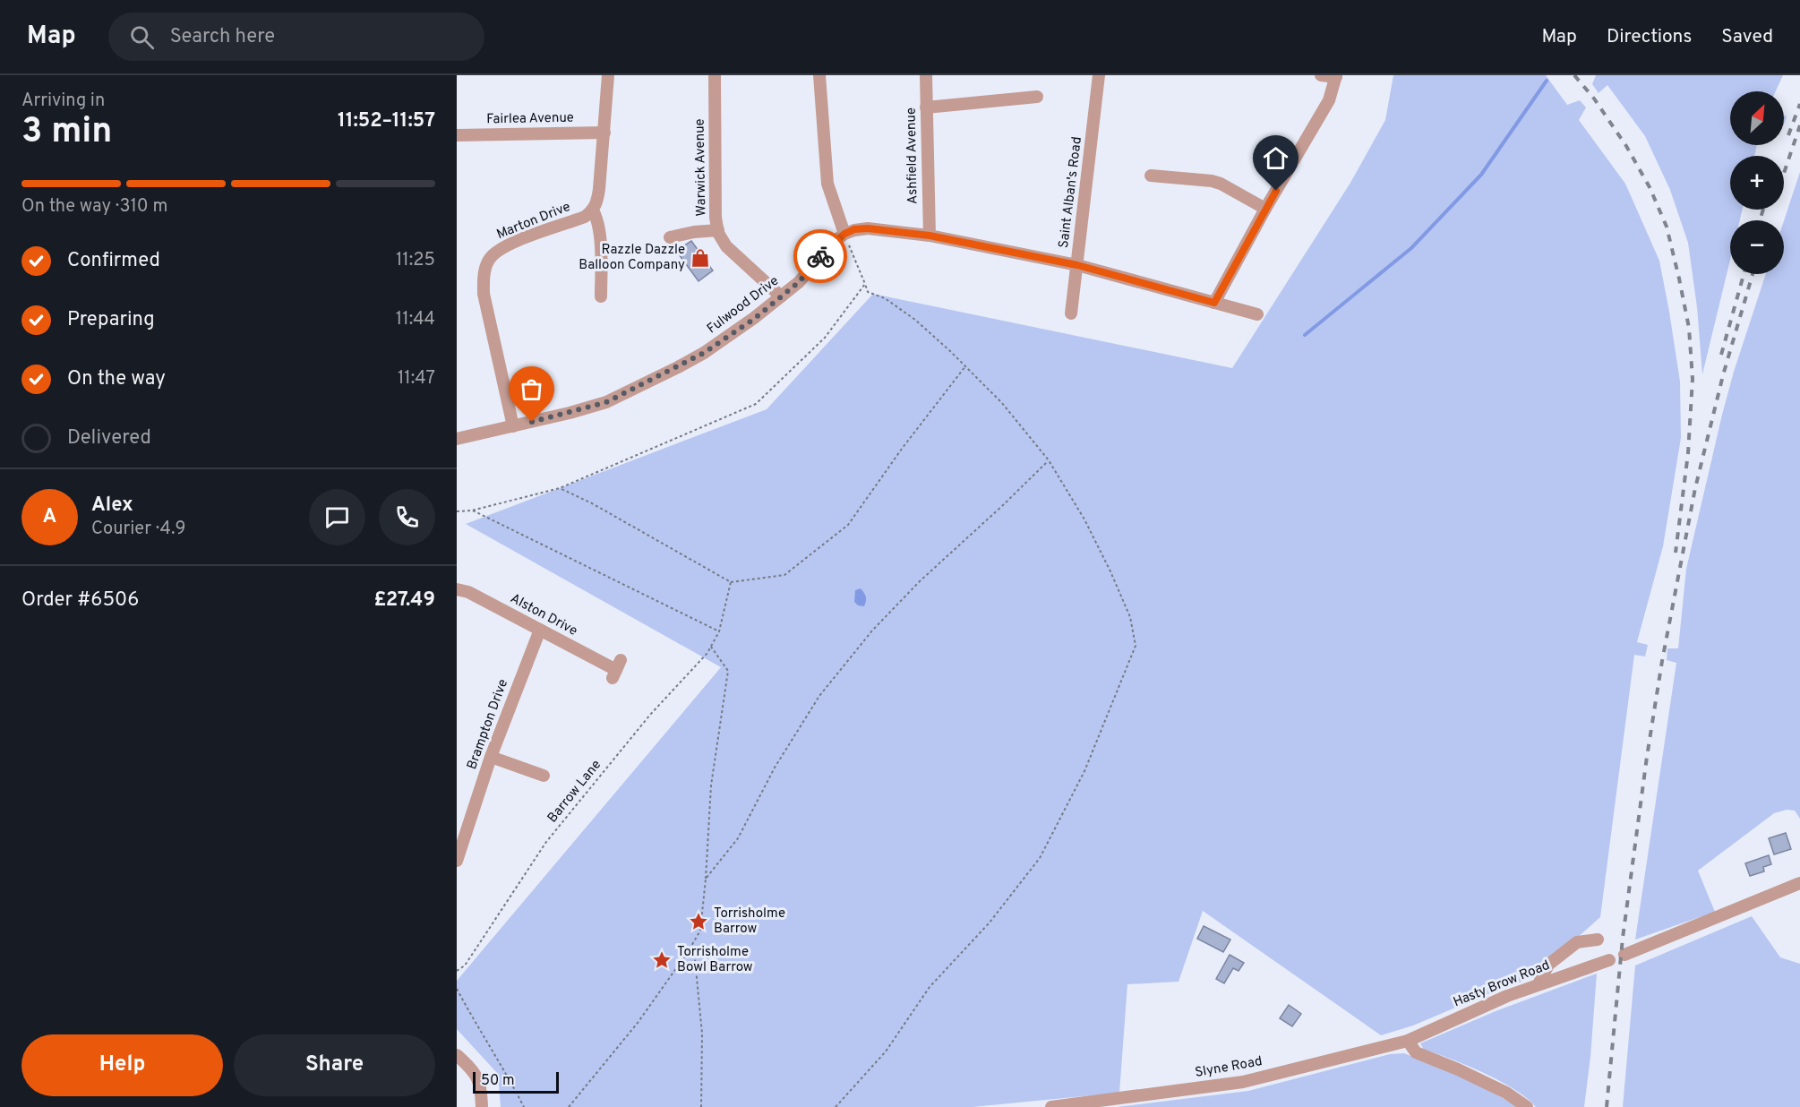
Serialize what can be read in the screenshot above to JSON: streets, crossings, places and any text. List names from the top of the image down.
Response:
{
  "streets": {
    "street": [
      "Fairlea Avenue",
      "Ashfield Avenue",
      "Warwick Avenue",
      "Saint Alban's Road",
      "Marton Drive",
      "Fulwood Drive",
      "Alston Drive",
      "Brampton Drive",
      "Hasty Brow Road",
      "Slyne Road"
    ],
    "path": ["Barrow Lane"]
  },
  "crossings": [
    ["Warwick Avenue", "Fulwood Drive"],
    ["Marton Drive", "Fulwood Drive"],
    ["Alston Drive", "Brampton Drive"],
    ["Hasty Brow Road", "Slyne Road"]
  ],
  "places": {
    "shop": ["Razzle Dazzle Balloon Company"],
    "place": ["Torrisholme Barrow", "Torrisholme Bowl Barrow"]
  },
  "scale_bar": "50 m",
  "north": "top right",
  "page": {
    "header": "Map",
    "search": "Search here",
    "nav": ["Map", "Directions", "Saved"],
    "heading": ["3 min", "Arriving in", "11:52–11:57"],
    "panel": [
      "Alex",
      "Courier · 4.9",
      "Order #6506",
      "£27.49"
    ],
    "map_buttons": ["+", "−"],
    "bar": "On the way · 310 m",
    "list": [
      ["Confirmed", "11:25"],
      ["Preparing", "11:44"],
      ["On the way", "11:47"],
      "Delivered"
    ],
    "round": "A",
    "buttons": ["Help", "Share"],
    "scale": "50 m"
  }
}
